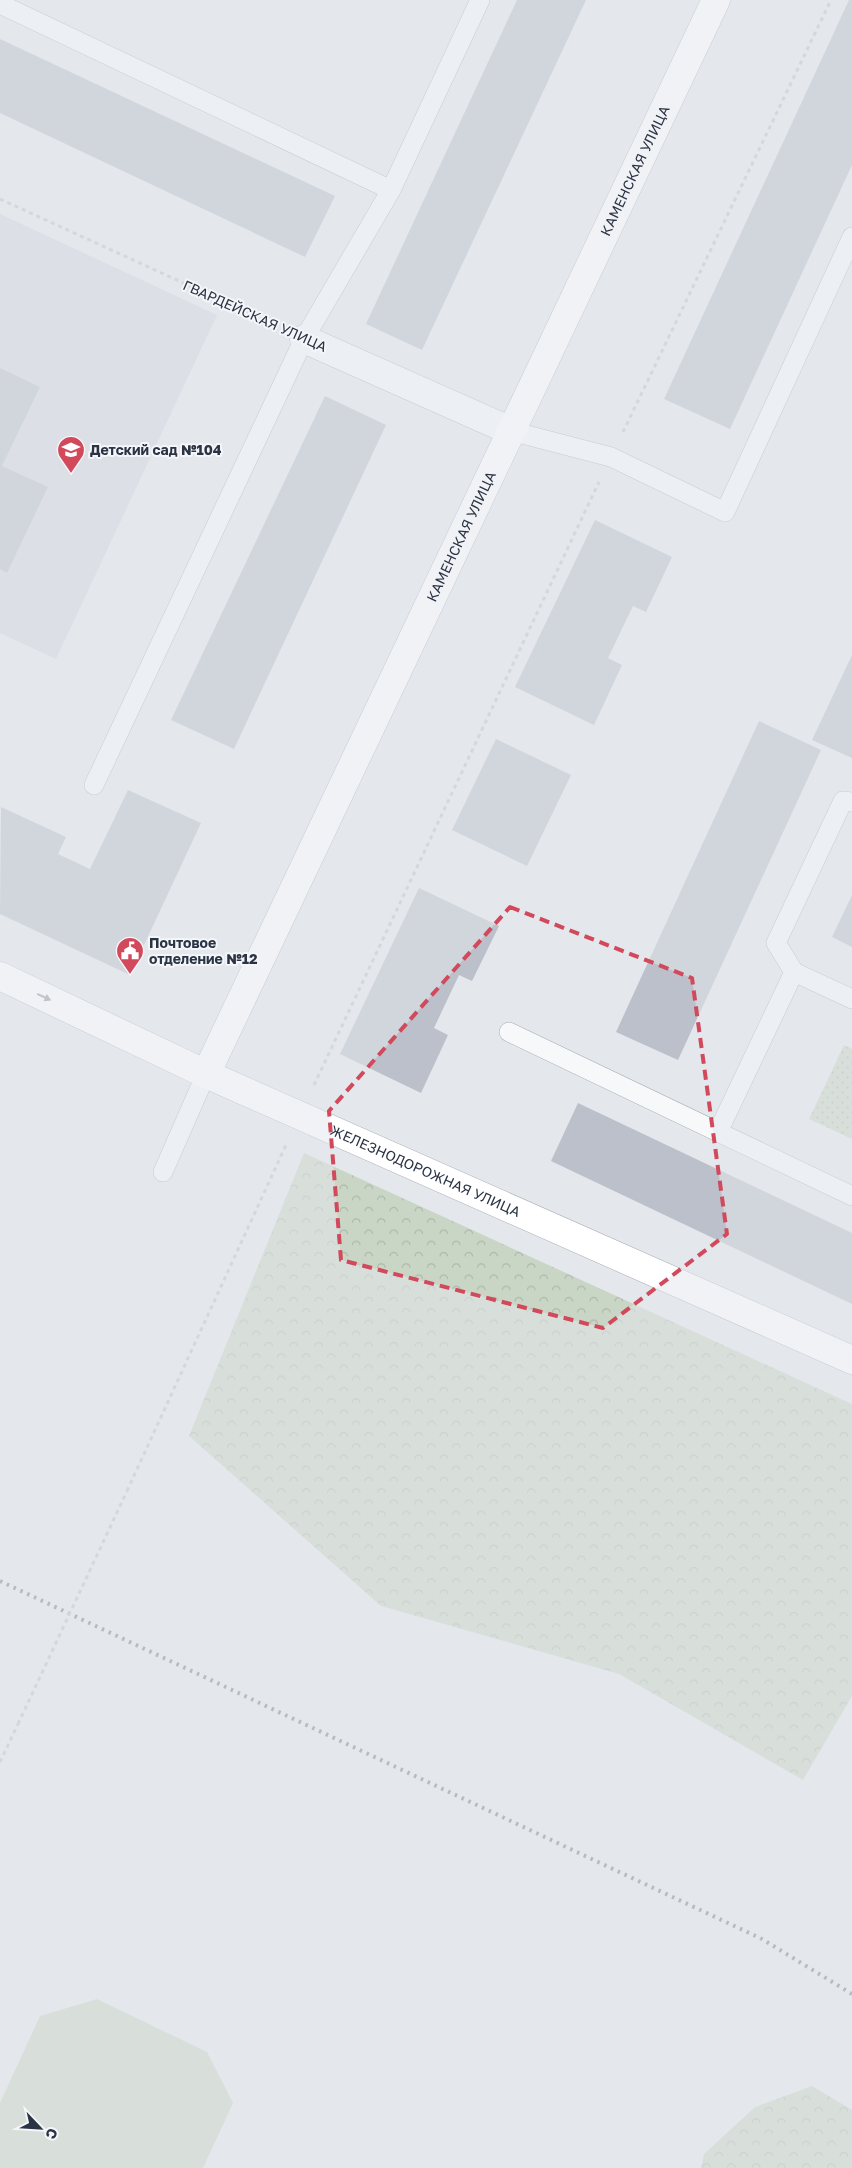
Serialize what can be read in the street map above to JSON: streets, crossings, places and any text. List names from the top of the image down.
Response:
{
  "streets": {
    "street": ["КАМЕНСКАЯ УЛИЦА", "ГВАРДЕЙСКАЯ УЛИЦА", "ЖЕЛЕЗНОДОРОЖНАЯ УЛИЦА"]
  },
  "crossings": [
    ["КАМЕНСКАЯ УЛИЦА", "ГВАРДЕЙСКАЯ УЛИЦА"],
    ["КАМЕНСКАЯ УЛИЦА", "ЖЕЛЕЗНОДОРОЖНАЯ УЛИЦА"]
  ],
  "places": {
    "school or university": ["Детский сад №104"],
    "public building": ["Почтовое отделение №12"]
  },
  "north": "bottom right"
}
